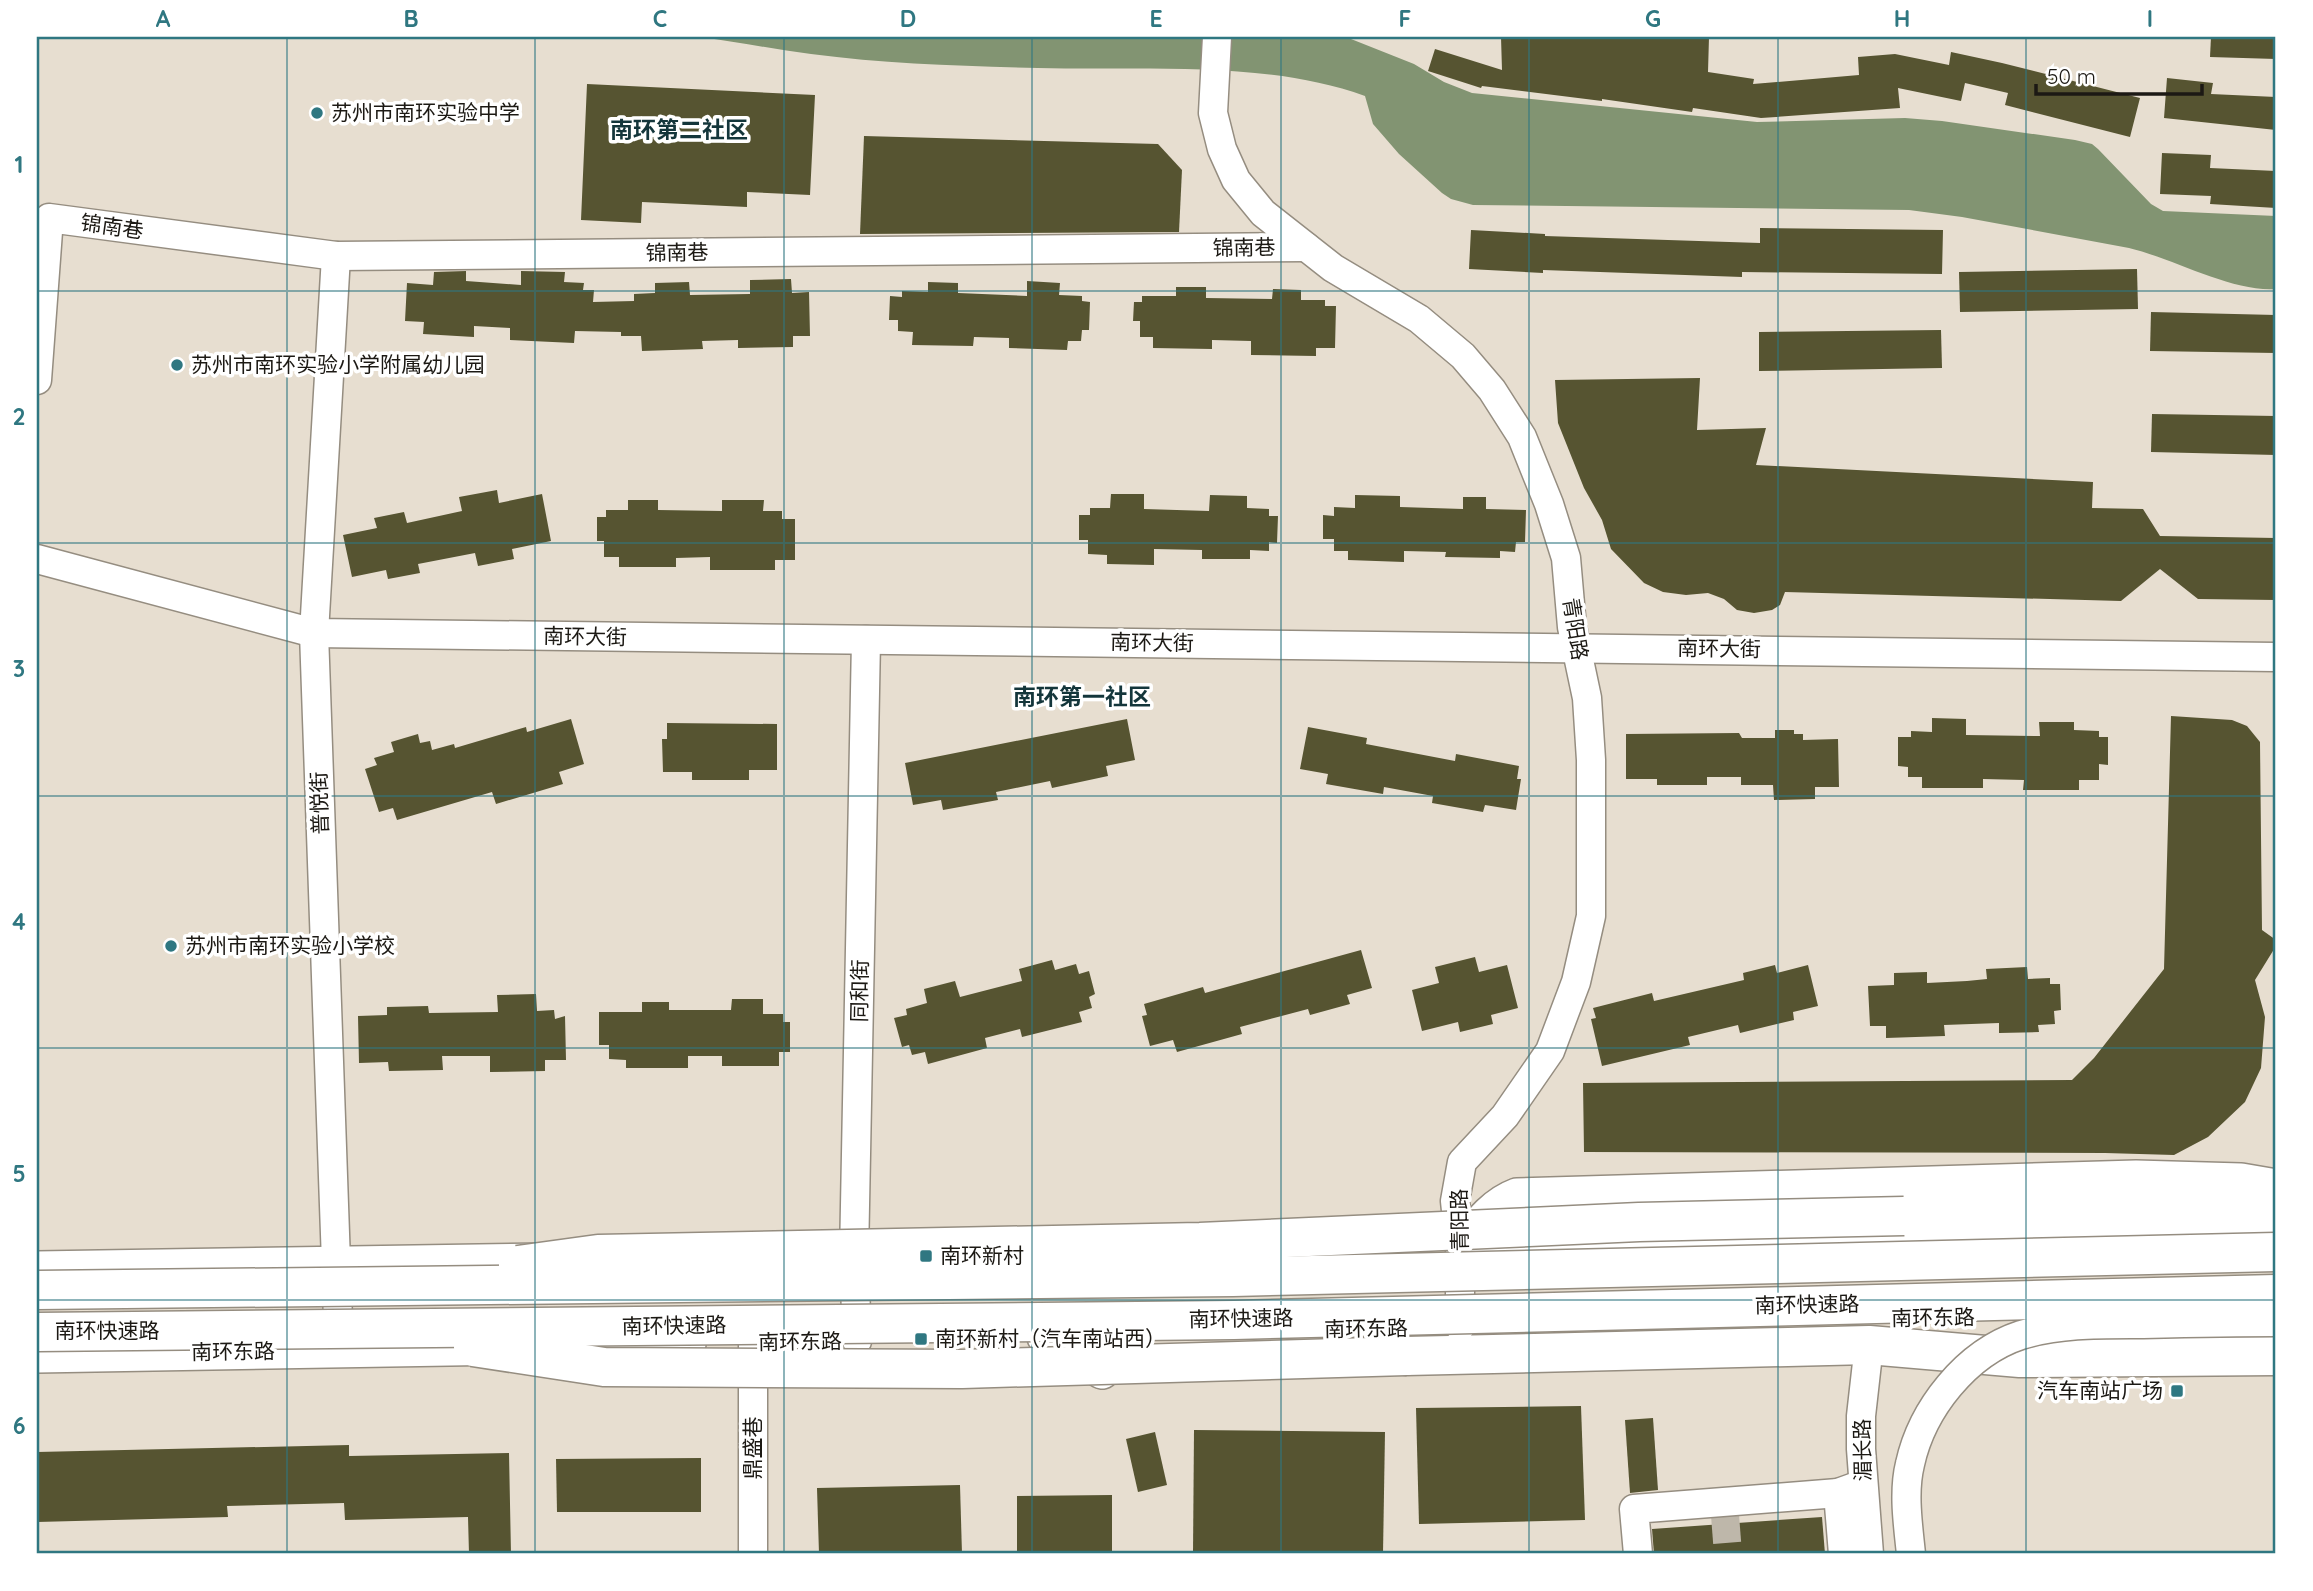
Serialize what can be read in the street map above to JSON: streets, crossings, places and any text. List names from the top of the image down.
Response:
{
  "streets": {
    "highway": ["南环快速路"],
    "main road": ["南环东路"],
    "street": [
      "锦南巷",
      "青阳路",
      "南环大街",
      "普悦街",
      "同和街",
      "鼎盛巷",
      "湄长路"
    ]
  },
  "crossings": [
    ["锦南巷", "青阳路"],
    ["锦南巷", "普悦街"],
    ["青阳路", "南环大街"],
    ["青阳路", "南环东路"],
    ["南环大街", "普悦街"],
    ["南环大街", "同和街"],
    ["普悦街", "南环快速路"],
    ["普悦街", "南环东路"],
    ["同和街", "南环东路"],
    ["南环快速路", "南环东路"],
    ["南环东路", "鼎盛巷"]
  ],
  "districts": ["南环第二社区", "南环第一社区"],
  "places": {
    "other": ["苏州市南环实验中学", "苏州市南环实验小学附属幼儿园", "苏州市南环实验小学校"],
    "transit": ["南环新村", "南环新村（汽车南站西）", "汽车南站广场"]
  },
  "scale_bar": "50 m",
  "grid": {
    "columns": [
      "A",
      "B",
      "C",
      "D",
      "E",
      "F",
      "G",
      "H",
      "I"
    ],
    "rows": [
      "1",
      "2",
      "3",
      "4",
      "5",
      "6"
    ]
  }
}
